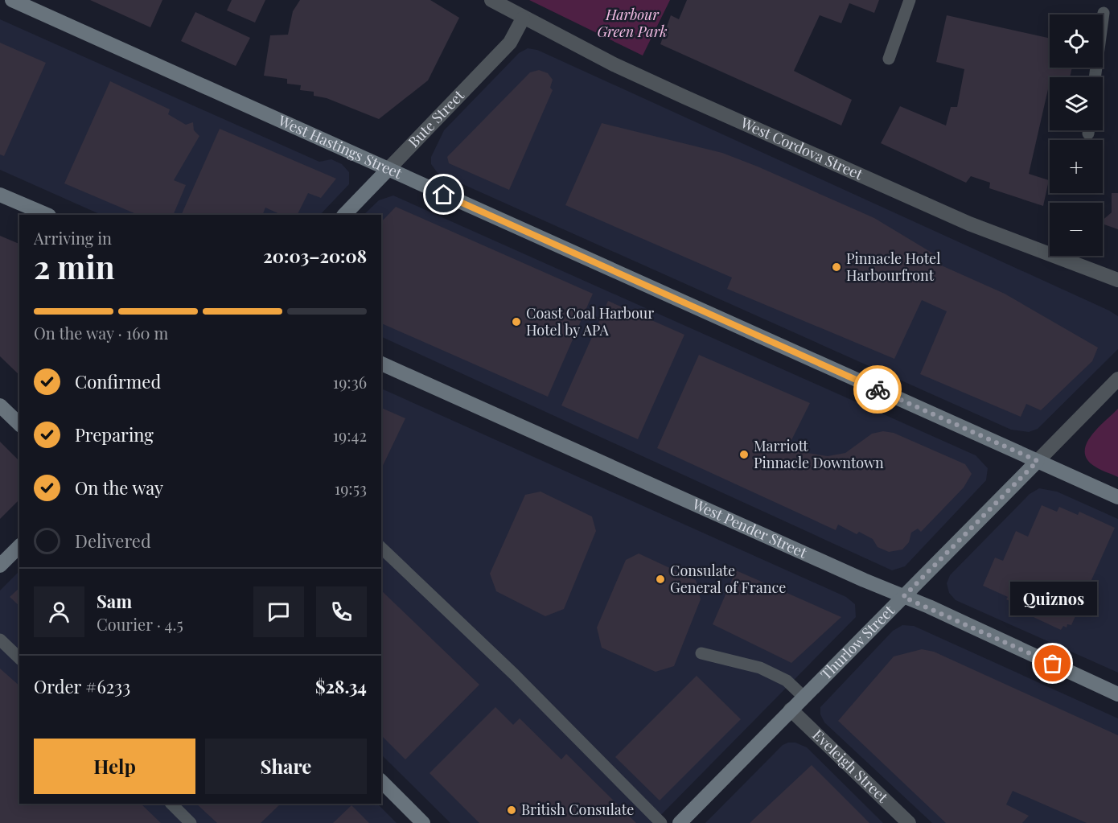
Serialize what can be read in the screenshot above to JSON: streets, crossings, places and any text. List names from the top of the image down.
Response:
{
  "streets": {
    "street": [
      "Bute Street",
      "West Hastings Street",
      "West Cordova Street",
      "West Pender Street",
      "Thurlow Street",
      "Eveleigh Street"
    ]
  },
  "crossings": [
    ["Bute Street", "West Hastings Street"],
    ["Bute Street", "West Cordova Street"],
    ["West Hastings Street", "Thurlow Street"],
    ["West Pender Street", "Thurlow Street"],
    ["Thurlow Street", "Eveleigh Street"]
  ],
  "parks": ["Harbour Green Park"],
  "places": [
    "Pinnacle Hotel Harbourfront",
    "Coast Coal Harbour Hotel by APA",
    "Marriott Pinnacle Downtown",
    "Consulate General of France",
    "Quiznos",
    "British Consulate"
  ],
  "page": {
    "map_buttons": ["+", "−"],
    "heading": ["2 min", "Arriving in", "20:03–20:08"],
    "panel": [
      "Sam",
      "Courier · 4.5",
      "Order #6233",
      "$28.34"
    ],
    "bar": "On the way · 160 m",
    "list": [
      ["Confirmed", "19:36"],
      ["Preparing", "19:42"],
      ["On the way", "19:53"],
      "Delivered"
    ],
    "bubble": "Quiznos",
    "buttons": ["Help", "Share"]
  }
}
